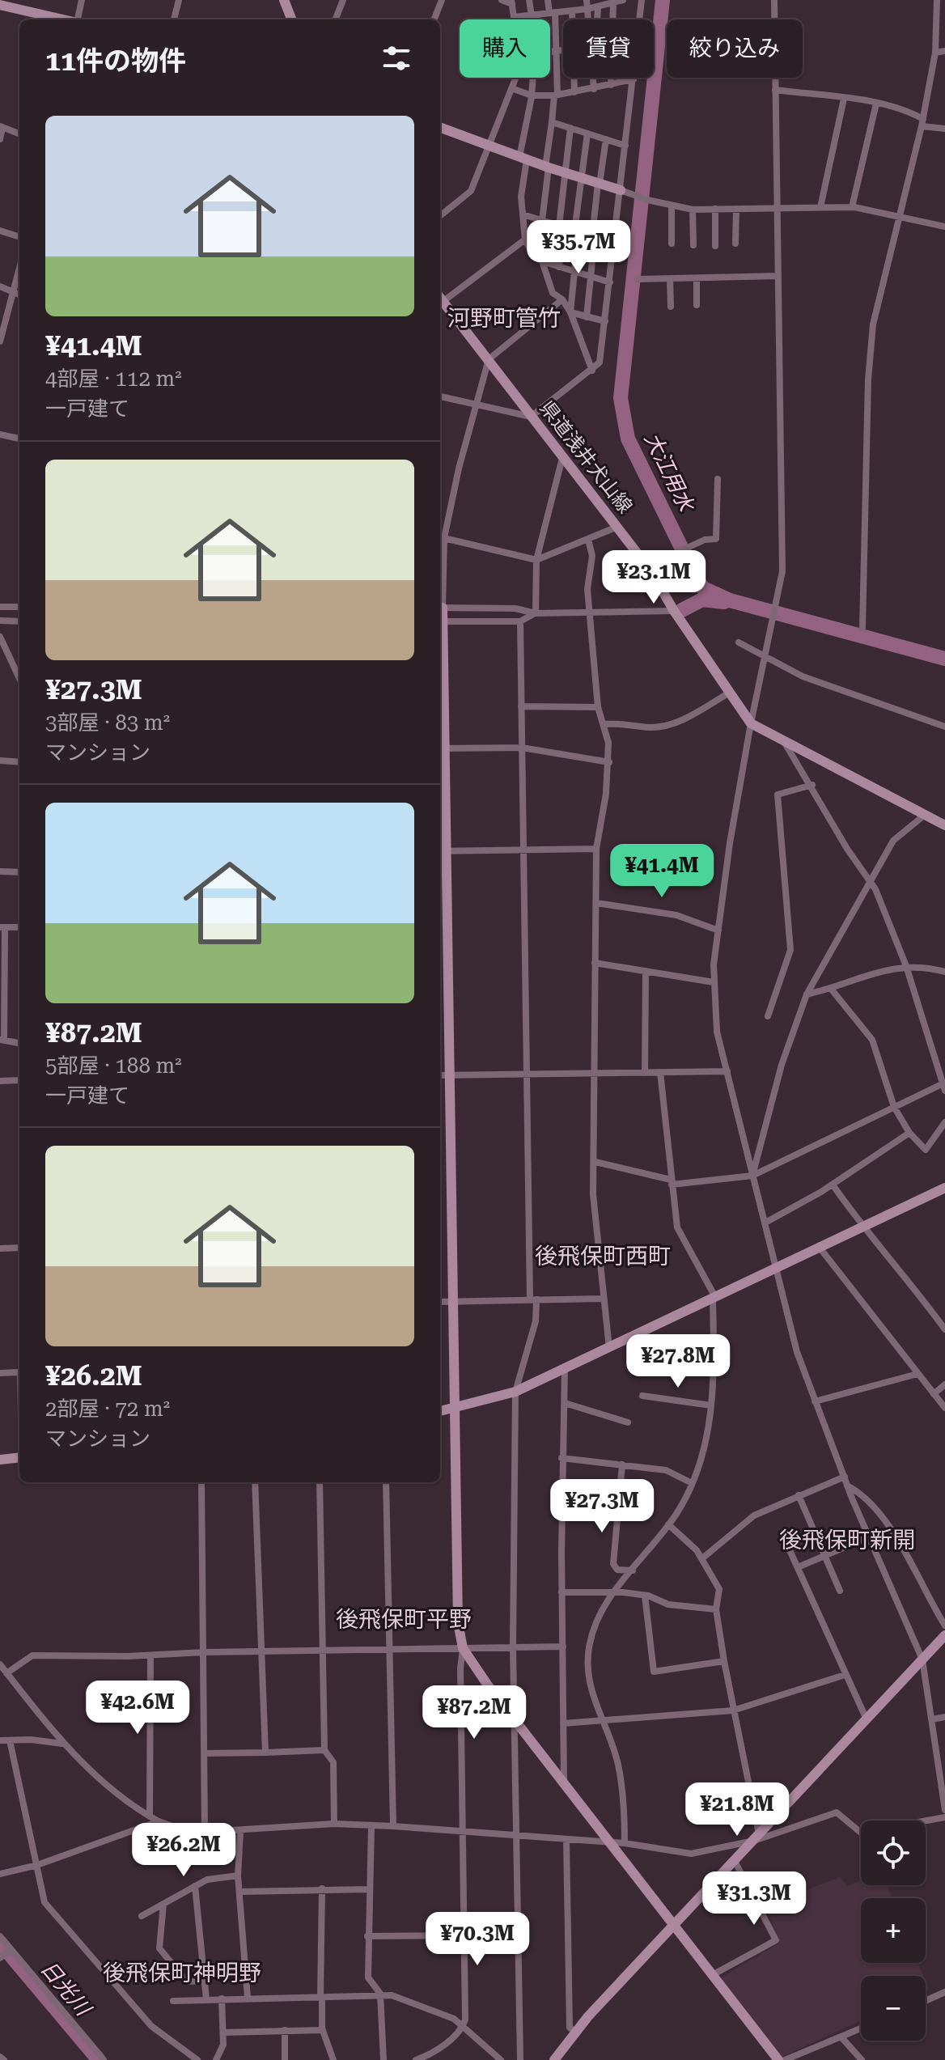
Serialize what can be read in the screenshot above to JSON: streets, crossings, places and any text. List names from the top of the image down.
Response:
{
  "streets": {
    "street": ["県道浅井犬山線"]
  },
  "districts": [
    "河野町管竹",
    "後飛保町西町",
    "後飛保町新開",
    "後飛保町平野",
    "後飛保町神明野"
  ],
  "water": ["大江用水", "日光川"],
  "page": {
    "chip": ["購入", "賃貸", "絞り込み"],
    "heading": "11件の物件",
    "list": [
      {
        "name": "¥41.4M",
        "note": "4部屋 · 112 m² · 一戸建て"
      },
      {
        "name": "¥27.3M",
        "note": "3部屋 · 83 m² · マンション"
      },
      {
        "name": "¥87.2M",
        "note": "5部屋 · 188 m² · 一戸建て"
      },
      {
        "name": "¥26.2M",
        "note": "2部屋 · 72 m² · マンション"
      }
    ],
    "price": [
      "¥35.7M",
      "¥23.1M",
      "¥41.4M",
      "¥27.8M",
      "¥27.3M",
      "¥42.6M",
      "¥87.2M",
      "¥21.8M",
      "¥26.2M",
      "¥31.3M",
      "¥70.3M"
    ],
    "map_buttons": ["+", "−"]
  }
}
